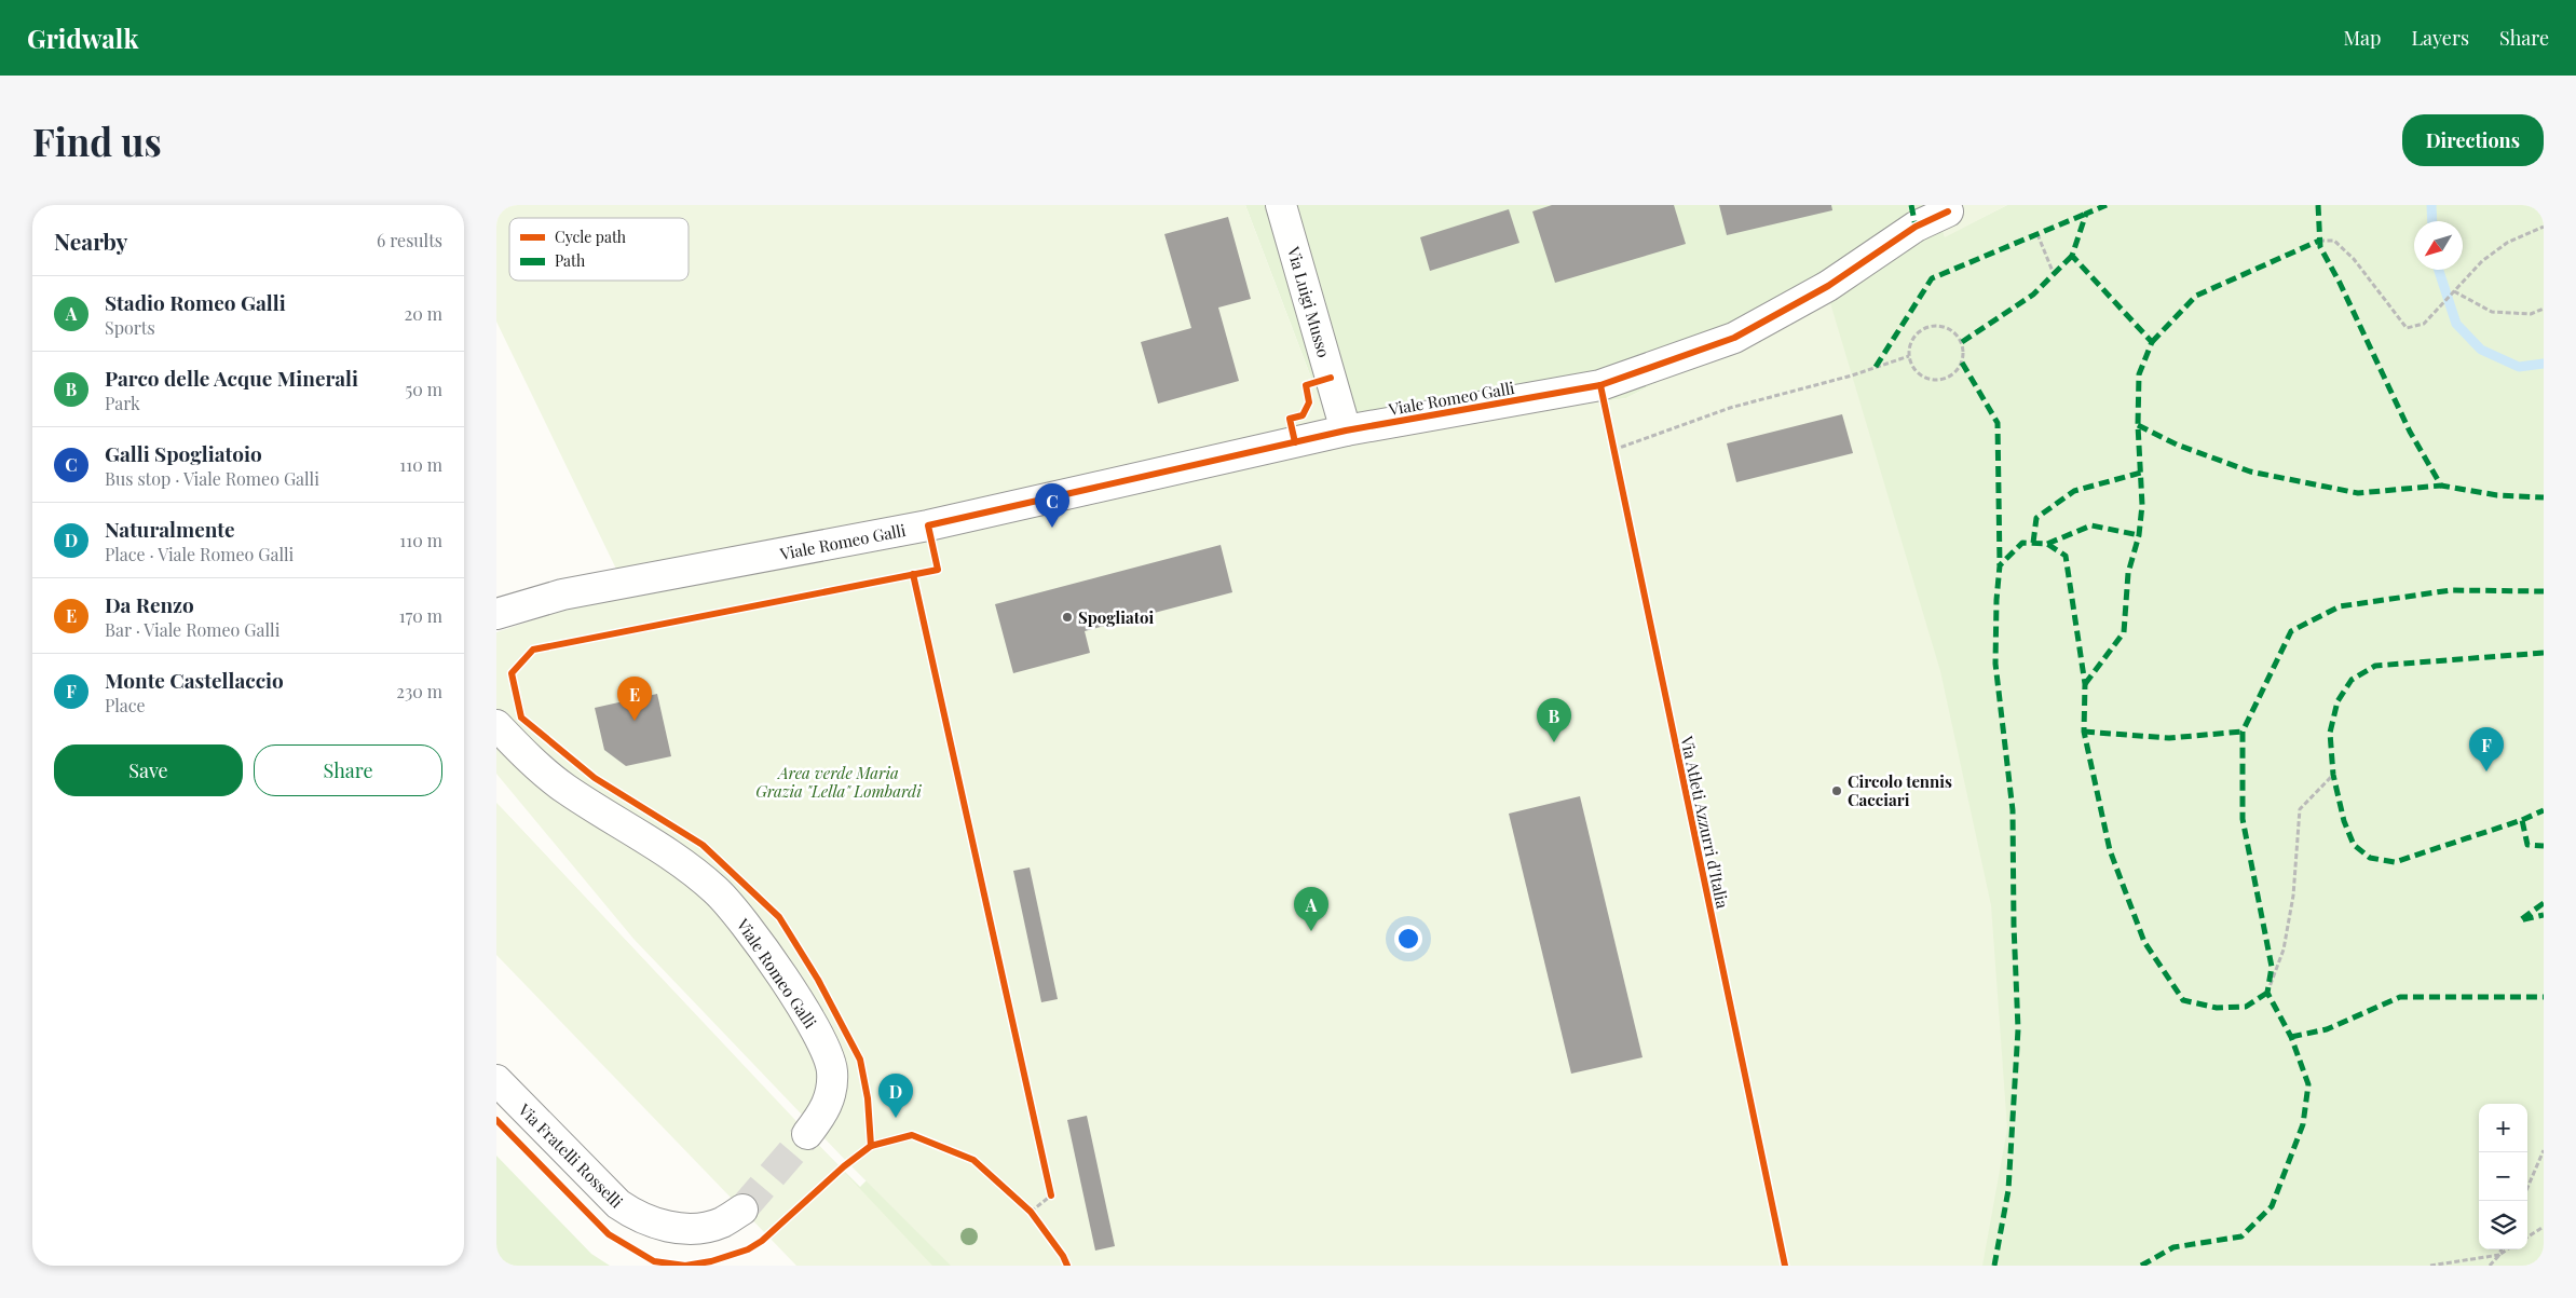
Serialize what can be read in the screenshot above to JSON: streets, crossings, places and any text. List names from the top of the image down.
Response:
{
  "streets": {
    "street": ["Via Luigi Musso", "Viale Romeo Galli", "Via Fratelli Rosselli"],
    "cycle path": ["Via Atleti Azzurri d'Italia"]
  },
  "crossings": [
    ["Via Luigi Musso", "Viale Romeo Galli"]
  ],
  "parks": ["Area verde Maria Grazia \"Lella\" Lombardi"],
  "places": ["Spogliatoi", "Circolo tennis Cacciari"],
  "legend": ["Cycle path", "Path"],
  "north": "bottom left",
  "page": {
    "header": "Gridwalk",
    "nav": ["Map", "Layers", "Share"],
    "buttons": [
      "Directions",
      ["Save", "Share"]
    ],
    "title": "Find us",
    "heading": ["Nearby", "6 results"],
    "list": [
      {
        "mark": "A",
        "name": "Stadio Romeo Galli",
        "note": "Sports",
        "value": "20 m"
      },
      {
        "mark": "B",
        "name": "Parco delle Acque Minerali",
        "note": "Park",
        "value": "50 m"
      },
      {
        "mark": "C",
        "name": "Galli Spogliatoio",
        "note": "Bus stop · Viale Romeo Galli",
        "value": "110 m"
      },
      {
        "mark": "D",
        "name": "Naturalmente",
        "note": "Place · Viale Romeo Galli",
        "value": "110 m"
      },
      {
        "mark": "E",
        "name": "Da Renzo",
        "note": "Bar · Viale Romeo Galli",
        "value": "170 m"
      },
      {
        "mark": "F",
        "name": "Monte Castellaccio",
        "note": "Place",
        "value": "230 m"
      }
    ],
    "pins": [
      "C",
      "E",
      "B",
      "F",
      "A",
      "D"
    ],
    "map_buttons": ["+", "−"]
  }
}
